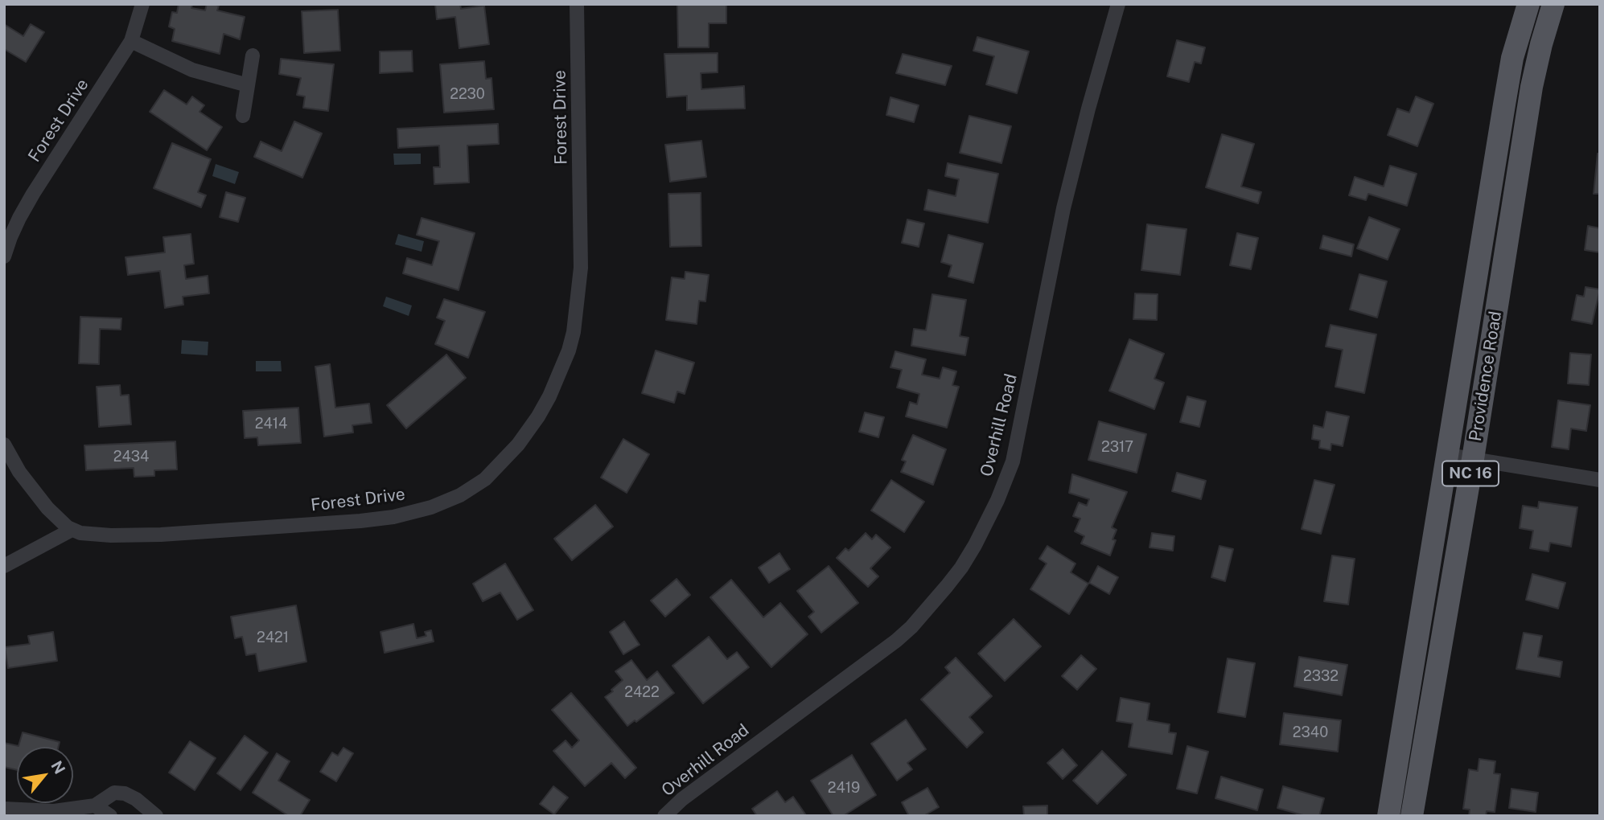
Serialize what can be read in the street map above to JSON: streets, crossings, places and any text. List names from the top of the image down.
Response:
{
  "streets": {
    "main road": ["Providence Road", "NC 16"],
    "street": ["Forest Drive", "Overhill Road"]
  },
  "house_numbers": [
    "2230",
    "2414",
    "2317",
    "2434",
    "2421",
    "2332",
    "2422",
    "2340",
    "2419"
  ],
  "north": "top right"
}
